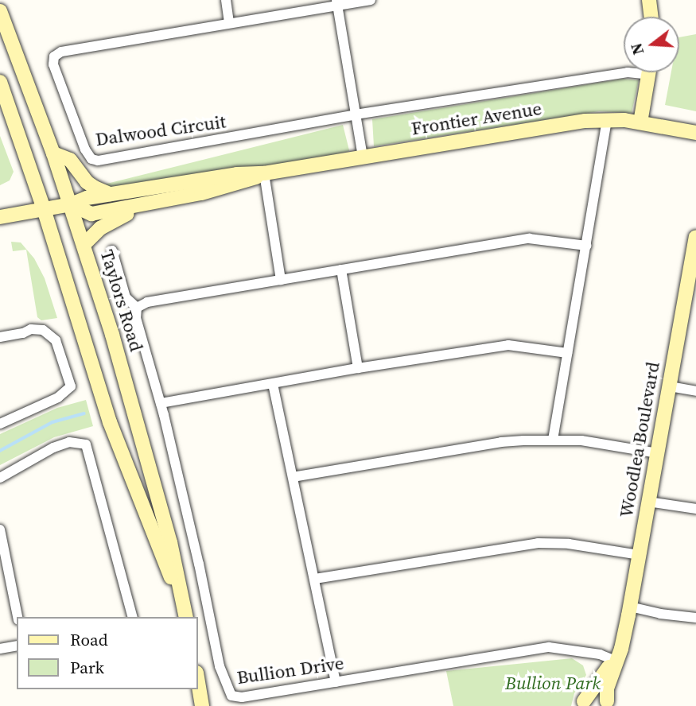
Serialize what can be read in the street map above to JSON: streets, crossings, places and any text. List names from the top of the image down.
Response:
{
  "streets": {
    "street": [
      "Frontier Avenue",
      "Dalwood Circuit",
      "Taylors Road",
      "Woodlea Boulevard",
      "Bullion Drive"
    ]
  },
  "crossings": [
    ["Frontier Avenue", "Taylors Road"],
    ["Woodlea Boulevard", "Bullion Drive"]
  ],
  "parks": ["Bullion Park"],
  "legend": ["Road", "Park"],
  "north": "left"
}
